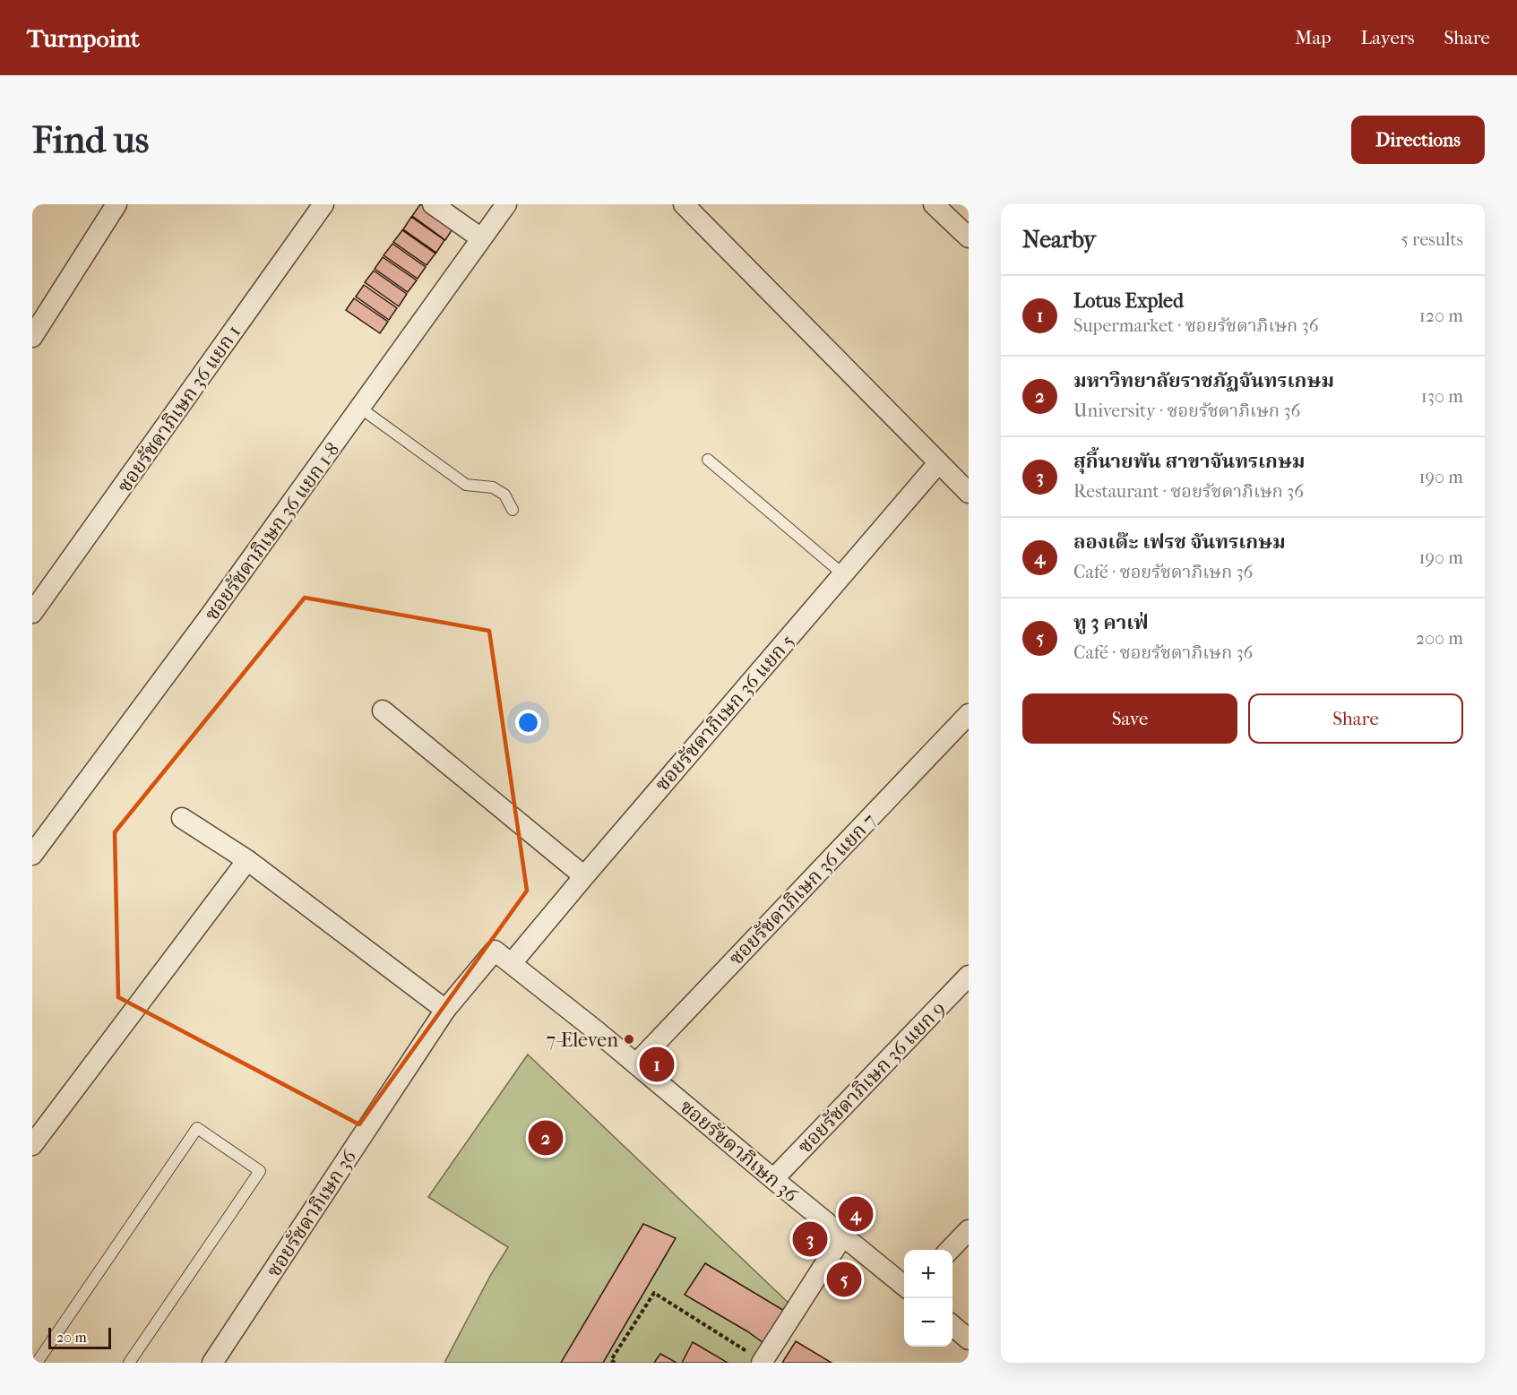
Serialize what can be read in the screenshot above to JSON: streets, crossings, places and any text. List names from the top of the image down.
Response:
{
  "streets": {
    "street": [
      "ซอยรัชดาภิเษก 36 แยก 1",
      "ซอยรัชดาภิเษก 36 แยก 1-8",
      "ซอยรัชดาภิเษก 36 แยก 5",
      "ซอยรัชดาภิเษก 36 แยก 7",
      "ซอยรัชดาภิเษก 36 แยก 9",
      "ซอยรัชดาภิเษก 36"
    ]
  },
  "crossings": [
    ["ซอยรัชดาภิเษก 36 แยก 5", "ซอยรัชดาภิเษก 36"],
    ["ซอยรัชดาภิเษก 36 แยก 7", "ซอยรัชดาภิเษก 36"],
    ["ซอยรัชดาภิเษก 36 แยก 9", "ซอยรัชดาภิเษก 36"]
  ],
  "places": ["7-Eleven"],
  "scale_bar": "20 m",
  "page": {
    "header": "Turnpoint",
    "nav": ["Map", "Layers", "Share"],
    "buttons": [
      "Directions",
      ["Save", "Share"]
    ],
    "title": "Find us",
    "heading": ["Nearby", "5 results"],
    "list": [
      {
        "mark": "1",
        "name": "Lotus Expled",
        "note": "Supermarket · ซอยรัชดาภิเษก 36",
        "value": "120 m"
      },
      {
        "mark": "2",
        "name": "มหาวิทยาลัยราชภัฏจันทรเกษม",
        "note": "University · ซอยรัชดาภิเษก 36",
        "value": "130 m"
      },
      {
        "mark": "3",
        "name": "สุกี้นายพัน สาขาจันทรเกษม",
        "note": "Restaurant · ซอยรัชดาภิเษก 36",
        "value": "190 m"
      },
      {
        "mark": "4",
        "name": "ลองเด๊ะ เฟรช จันทรเกษม",
        "note": "Café · ซอยรัชดาภิเษก 36",
        "value": "190 m"
      },
      {
        "mark": "5",
        "name": "ทู 3 คาเฟ่",
        "note": "Café · ซอยรัชดาภิเษก 36",
        "value": "200 m"
      }
    ],
    "pins": [
      "1",
      "2",
      "4",
      "3",
      "5"
    ],
    "map_buttons": ["+", "−"],
    "scale": "20 m"
  }
}
